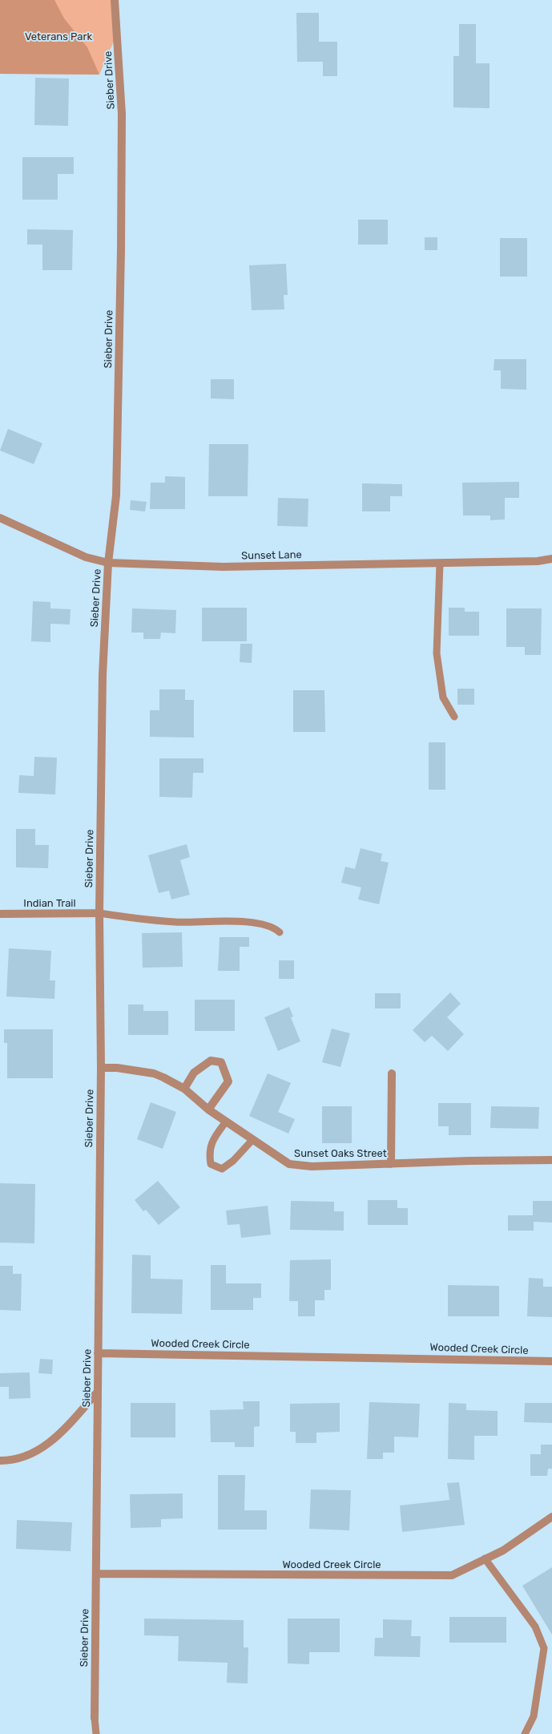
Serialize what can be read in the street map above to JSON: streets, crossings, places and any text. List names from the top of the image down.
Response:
{
  "streets": {
    "street": [
      "Sieber Drive",
      "Sunset Lane",
      "Indian Trail",
      "Sunset Oaks Street",
      "Wooded Creek Circle"
    ]
  },
  "crossings": [
    ["Sieber Drive", "Sunset Lane"],
    ["Sieber Drive", "Indian Trail"],
    ["Sieber Drive", "Sunset Oaks Street"],
    ["Sieber Drive", "Wooded Creek Circle"]
  ],
  "parks": ["Veterans Park"]
}
